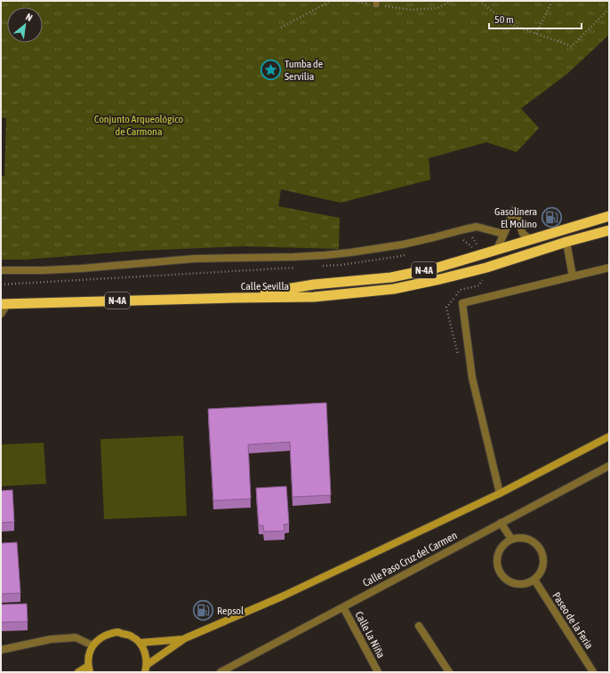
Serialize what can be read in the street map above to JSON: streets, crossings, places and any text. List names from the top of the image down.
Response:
{
  "streets": {
    "highway": ["N-4A", "Calle Sevilla"],
    "street": ["Calle Paso Cruz del Carmen", "Paseo de la Feria", "Calle La Niña"]
  },
  "crossings": [
    ["N-4A", "Calle Sevilla"],
    ["Calle Paso Cruz del Carmen", "Calle La Niña"]
  ],
  "parks": ["Conjunto Arqueológico de Carmona"],
  "places": {
    "place": ["Tumba de Servilia"],
    "fuel station": ["Gasolinera El Molino", "Repsol"]
  },
  "scale_bar": "50 m",
  "north": "top right"
}
